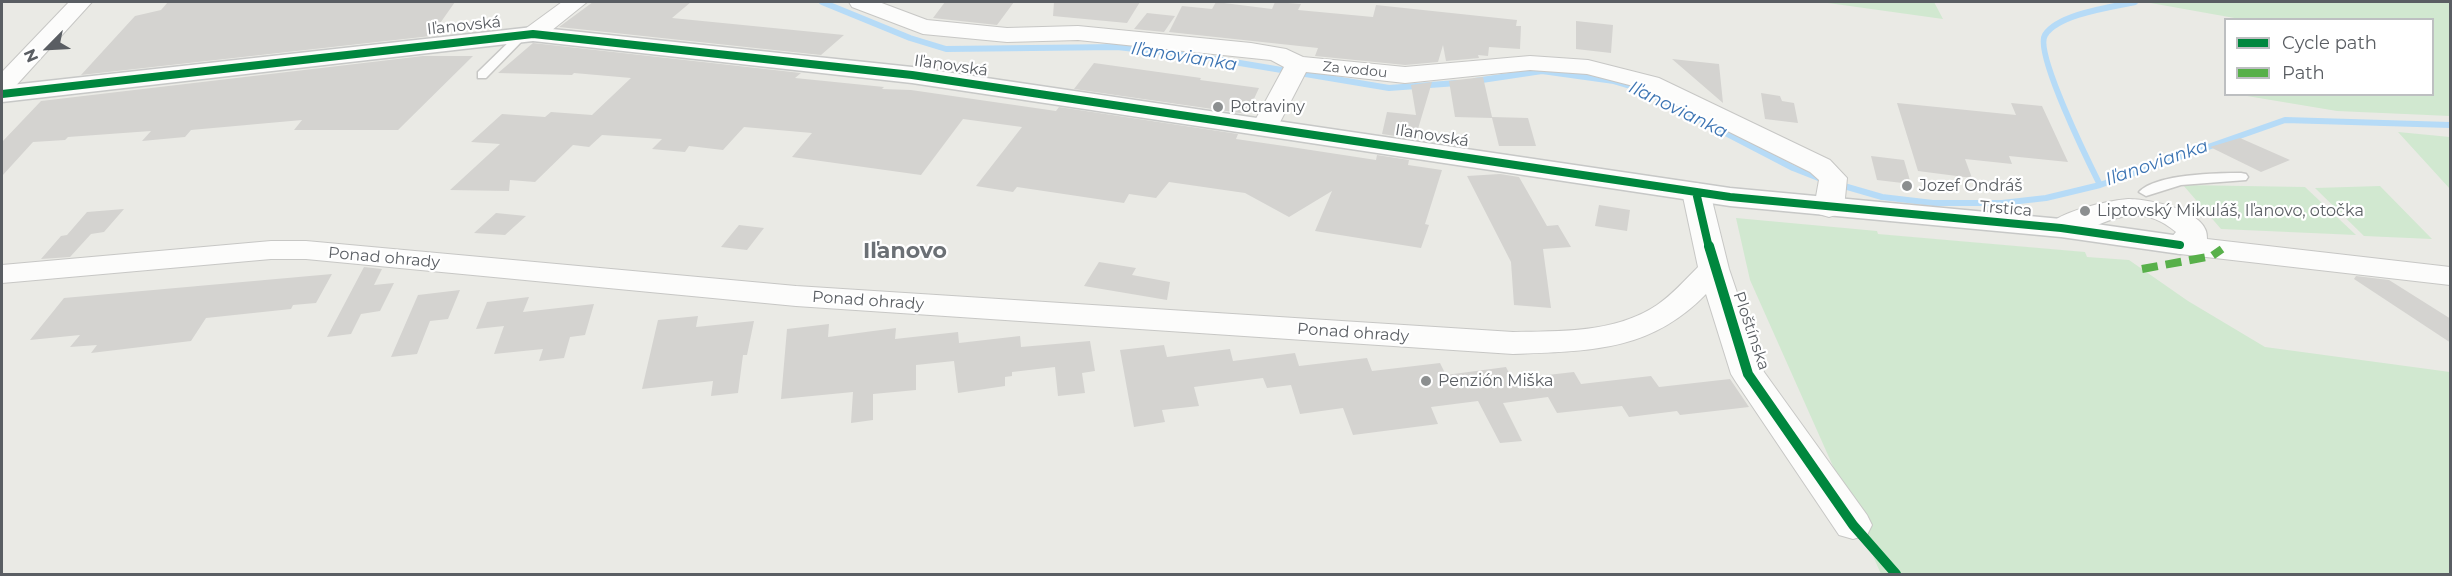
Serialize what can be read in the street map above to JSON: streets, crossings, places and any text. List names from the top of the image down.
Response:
{
  "streets": {
    "street": [
      "Iľanovská",
      "Za vodou",
      "Trstica",
      "Ponad ohrady",
      "Ploštínska"
    ]
  },
  "crossings": [
    ["Iľanovská", "Za vodou"],
    ["Iľanovská", "Trstica"],
    ["Iľanovská", "Ploštínska"],
    ["Za vodou", "Trstica"],
    ["Ponad ohrady", "Ploštínska"]
  ],
  "districts": ["Iľanovo"],
  "water": ["Iľanovianka"],
  "places": [
    "Potraviny",
    "Jozef Ondráš",
    "Liptovský Mikuláš, Iľanovo, otočka",
    "Penzión Miška"
  ],
  "legend": ["Cycle path", "Path"],
  "north": "bottom left"
}
